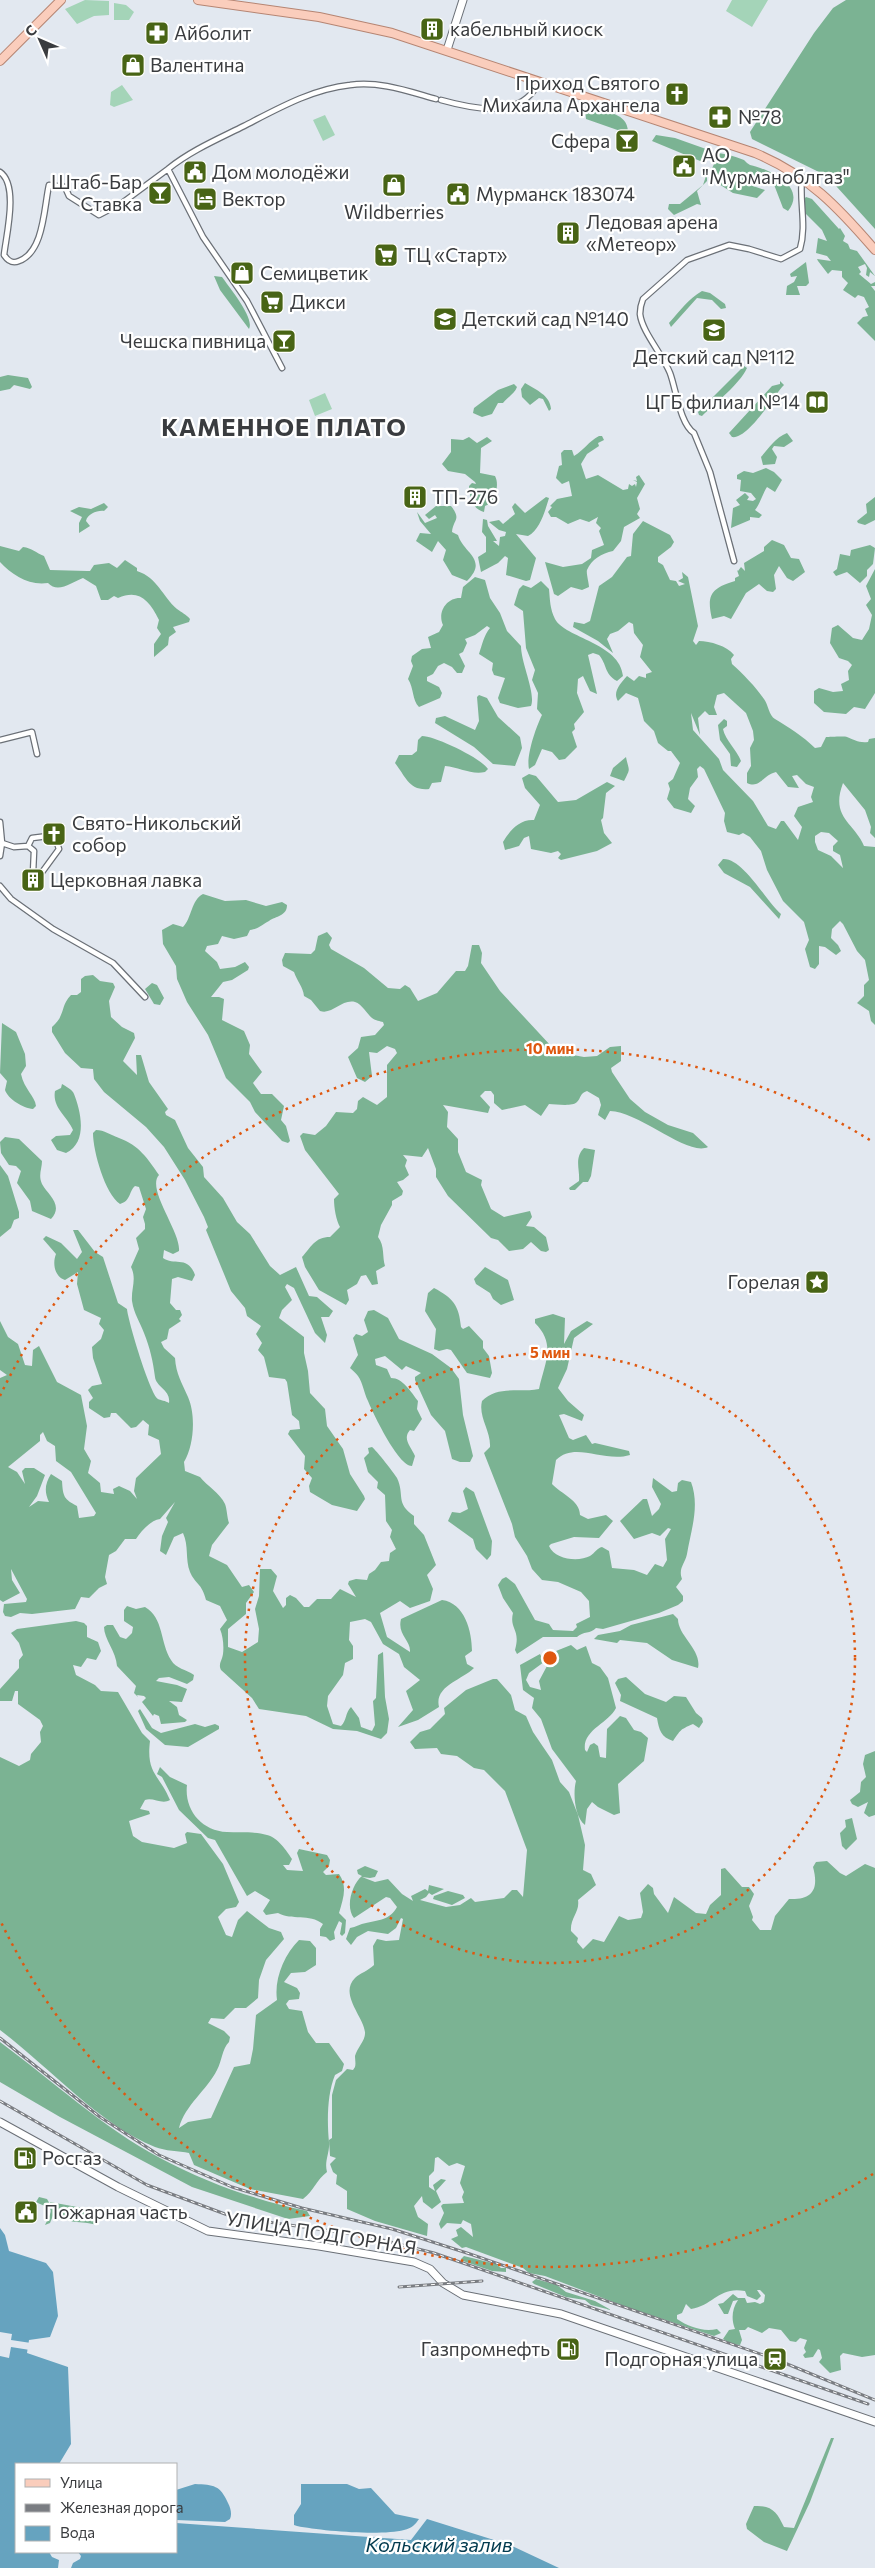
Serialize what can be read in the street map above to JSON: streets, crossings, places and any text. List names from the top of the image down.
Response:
{
  "streets": {
    "main road": ["УЛИЦА ПОДГОРНАЯ"]
  },
  "districts": ["КАМЕННОЕ ПЛАТО"],
  "water": ["Кольский залив"],
  "places": {
    "building": [
      "кабельный киоск",
      "Ледовая арена «Метеор»",
      "ТП-276",
      "Церковная лавка"
    ],
    "pharmacy": ["Айболит", "№78"],
    "shop": ["Валентина", "Wildberries", "Семицветик"],
    "church": ["Приход Святого Михаила Архангела", "Свято-Никольский собор"],
    "bar": ["Сфера", "Штаб-Бар Ставка", "Чешска пивница"],
    "public building": [
      "AO \"Мурманоблгаз\"",
      "Дом молодёжи",
      "Мурманск 183074",
      "Пожарная часть"
    ],
    "hotel": ["Вектор"],
    "supermarket": ["ТЦ «Старт»", "Дикси"],
    "school or university": ["Детский сад №140", "Детский сад №112"],
    "library": ["ЦГБ филиал №14"],
    "place": ["Горелая"],
    "fuel station": ["Росгаз", "Газпромнефть"],
    "station": ["Подгорная улица"]
  },
  "legend": ["Улица", "Железная дорога", "Вода"],
  "north": "top left",
  "rings": ["10 мин", "5 мин"]
}
